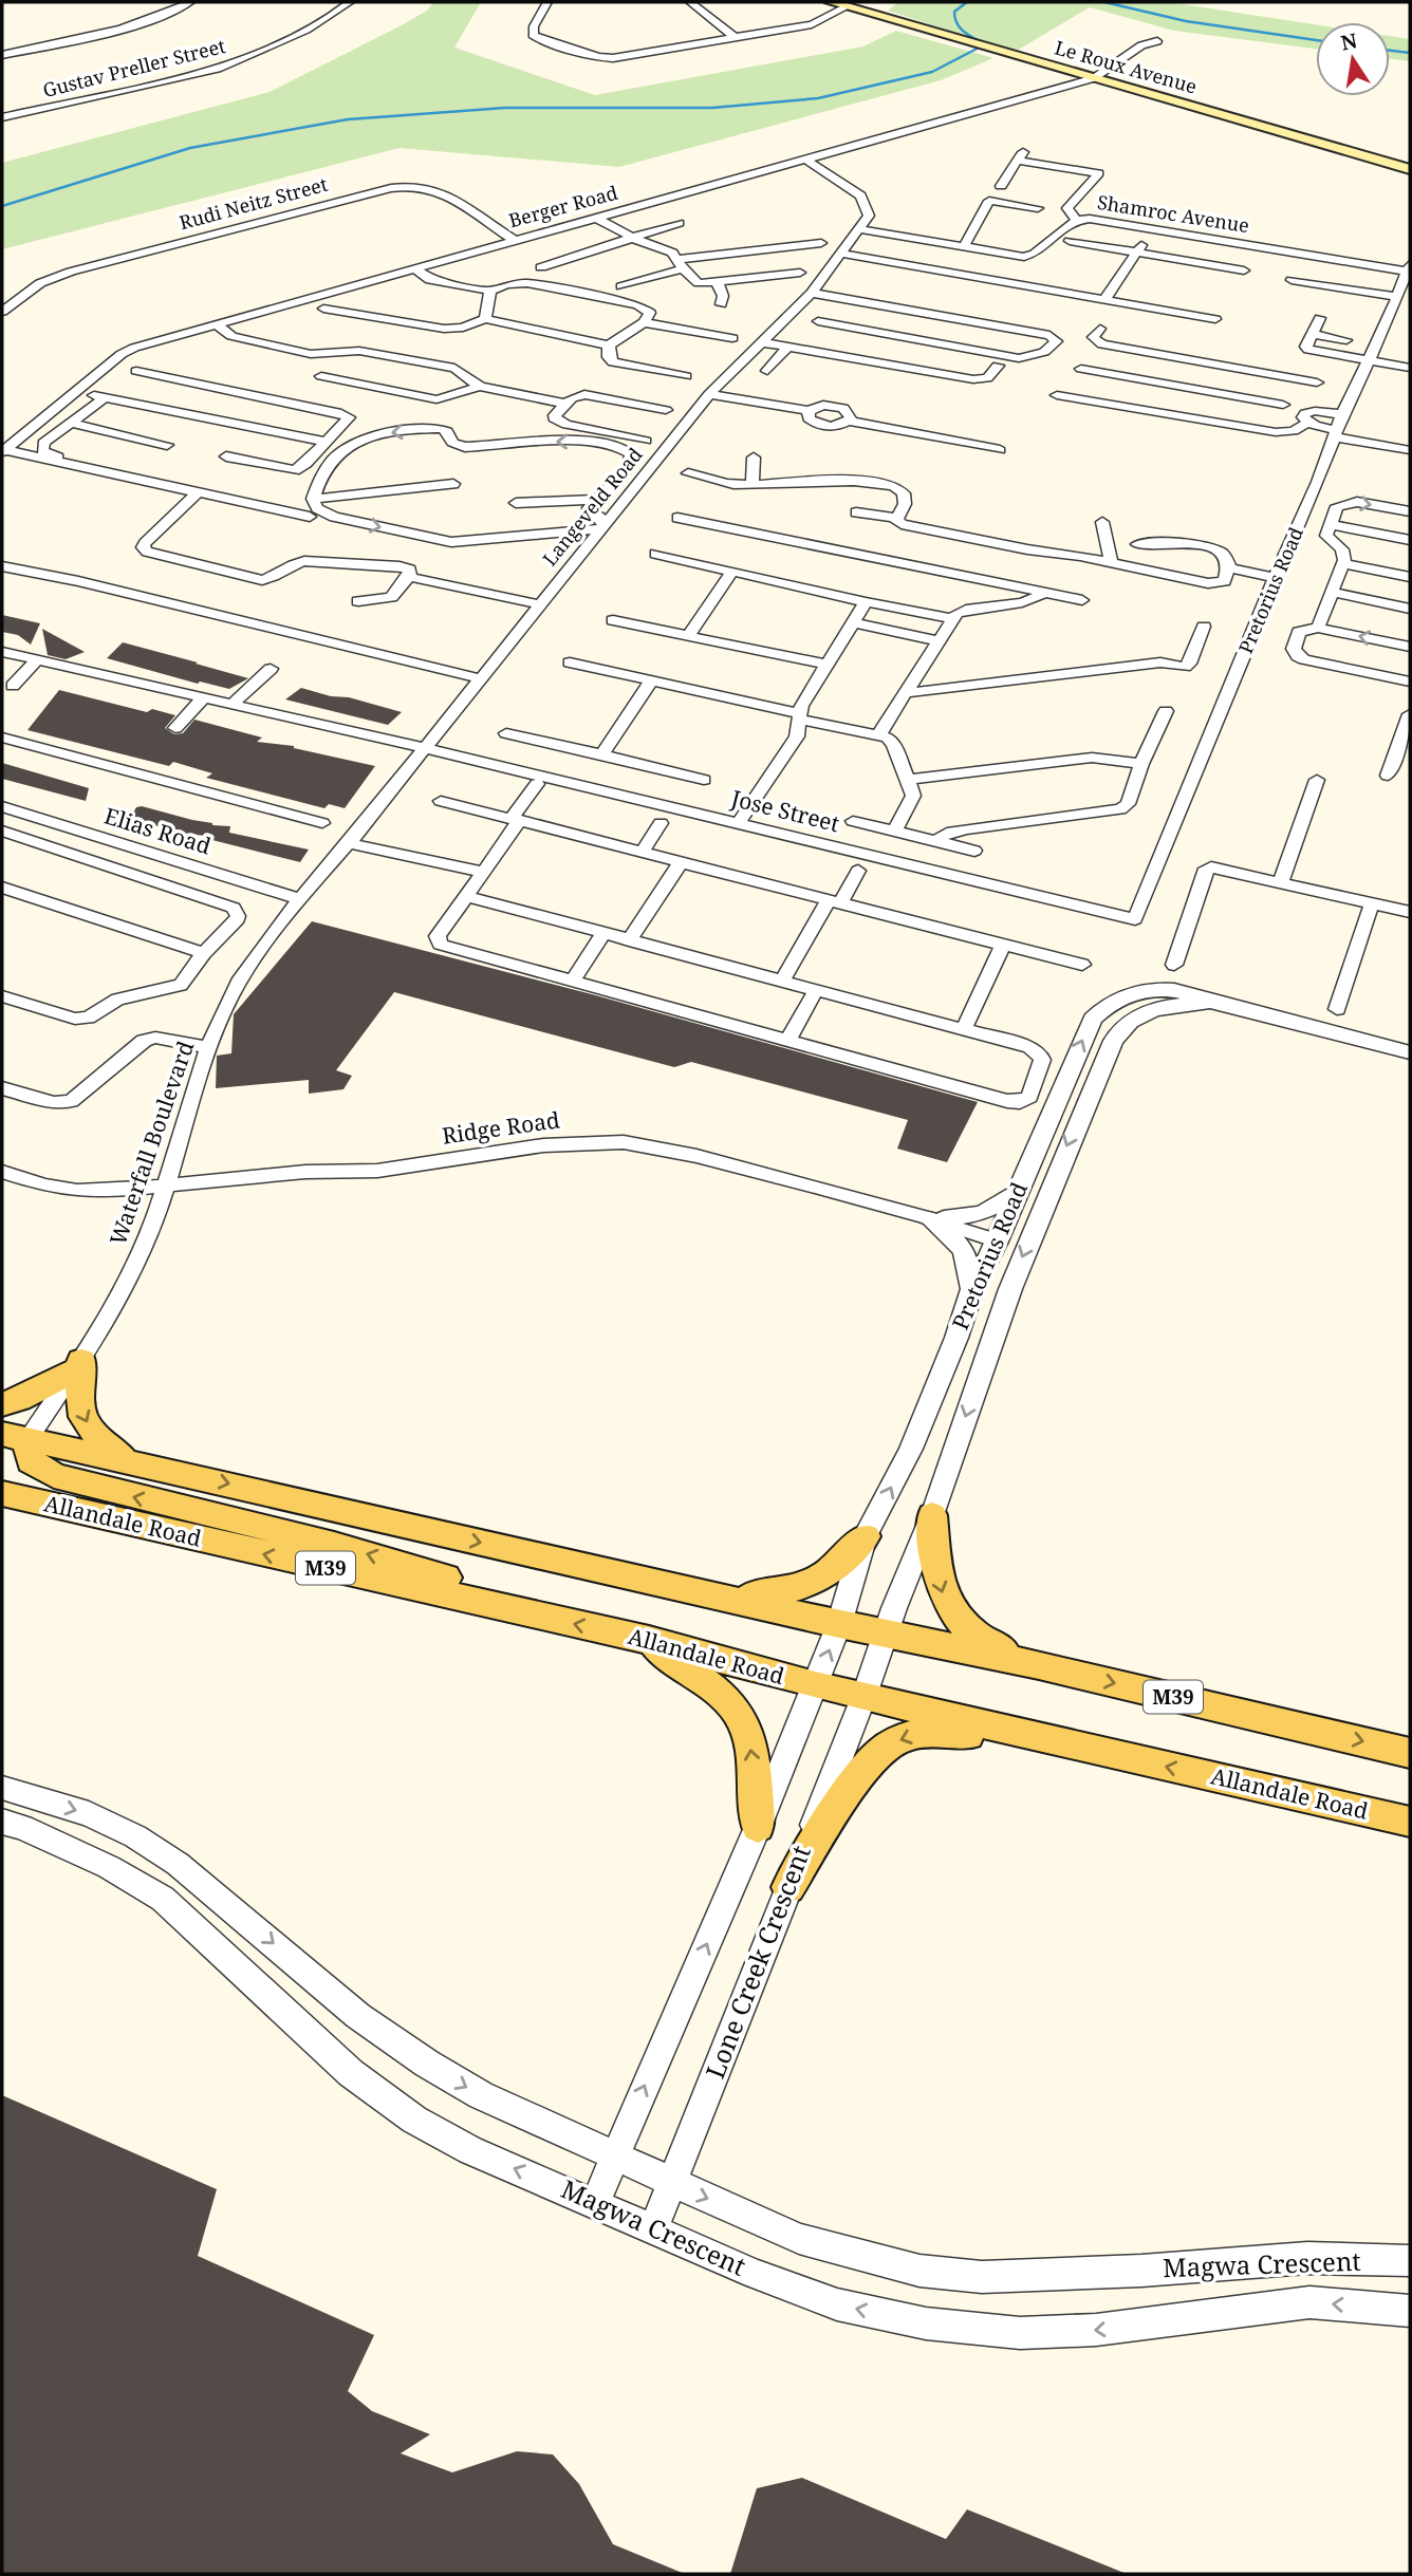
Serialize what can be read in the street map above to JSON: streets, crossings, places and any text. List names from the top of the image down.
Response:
{
  "streets": {
    "main road": ["Le Roux Avenue", "Allandale Road", "M39"],
    "street": [
      "Gustav Preller Street",
      "Rudi Neitz Street",
      "Berger Road",
      "Shamroc Avenue",
      "Langeveld Road",
      "Pretorius Road",
      "Jose Street",
      "Elias Road",
      "Ridge Road",
      "Waterfall Boulevard",
      "Lone Creek Crescent",
      "Magwa Crescent"
    ]
  },
  "crossings": [
    ["Le Roux Avenue", "Berger Road"],
    ["Rudi Neitz Street", "Berger Road"],
    ["Shamroc Avenue", "Langeveld Road"],
    ["Shamroc Avenue", "Pretorius Road"],
    ["Langeveld Road", "Jose Street"],
    ["Langeveld Road", "Elias Road"],
    ["Langeveld Road", "Waterfall Boulevard"],
    ["Pretorius Road", "Jose Street"],
    ["Pretorius Road", "Ridge Road"],
    ["Pretorius Road", "Allandale Road"],
    ["Pretorius Road", "M39"],
    ["Pretorius Road", "Lone Creek Crescent"],
    ["Elias Road", "Waterfall Boulevard"],
    ["Ridge Road", "Waterfall Boulevard"],
    ["Waterfall Boulevard", "M39"],
    ["Allandale Road", "Lone Creek Crescent"],
    ["M39", "Lone Creek Crescent"],
    ["Lone Creek Crescent", "Magwa Crescent"]
  ],
  "north": "top"
}
